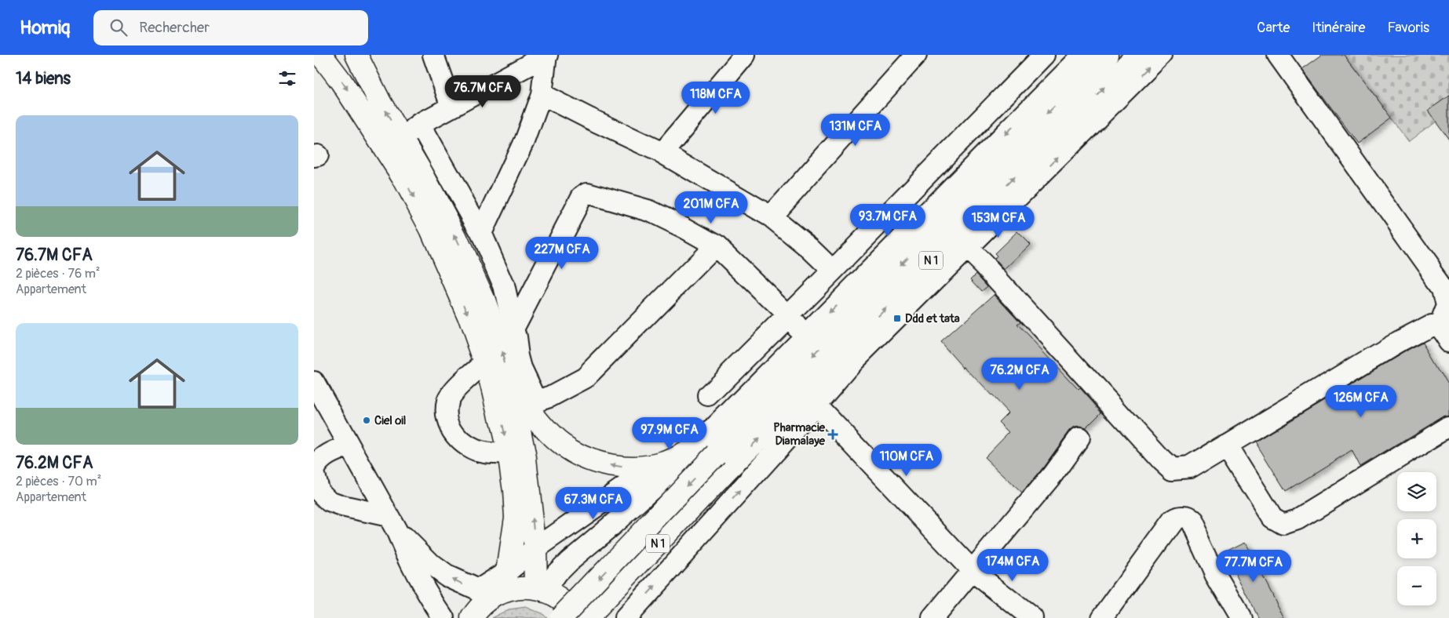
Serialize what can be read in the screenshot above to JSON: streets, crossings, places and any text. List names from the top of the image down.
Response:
{
  "streets": {
    "main road": ["N 1"]
  },
  "places": {
    "transit": ["Ddd et tata"],
    "other": ["Ciel oil"],
    "health": ["Pharmacie Diamalaye"]
  },
  "page": {
    "header": "Homiq",
    "search": "Rechercher",
    "nav": ["Carte", "Itinéraire", "Favoris"],
    "heading": "14 biens",
    "price": [
      "76.7M CFA",
      "118M CFA",
      "131M CFA",
      "201M CFA",
      "93.7M CFA",
      "153M CFA",
      "227M CFA",
      "76.2M CFA",
      "126M CFA",
      "97.9M CFA",
      "110M CFA",
      "67.3M CFA",
      "174M CFA",
      "77.7M CFA"
    ],
    "list": [
      {
        "name": "76.7M CFA",
        "note": "2 pièces · 76 m² · Appartement"
      },
      {
        "name": "76.2M CFA",
        "note": "2 pièces · 70 m² · Appartement"
      }
    ],
    "map_buttons": ["+", "−"]
  }
}
